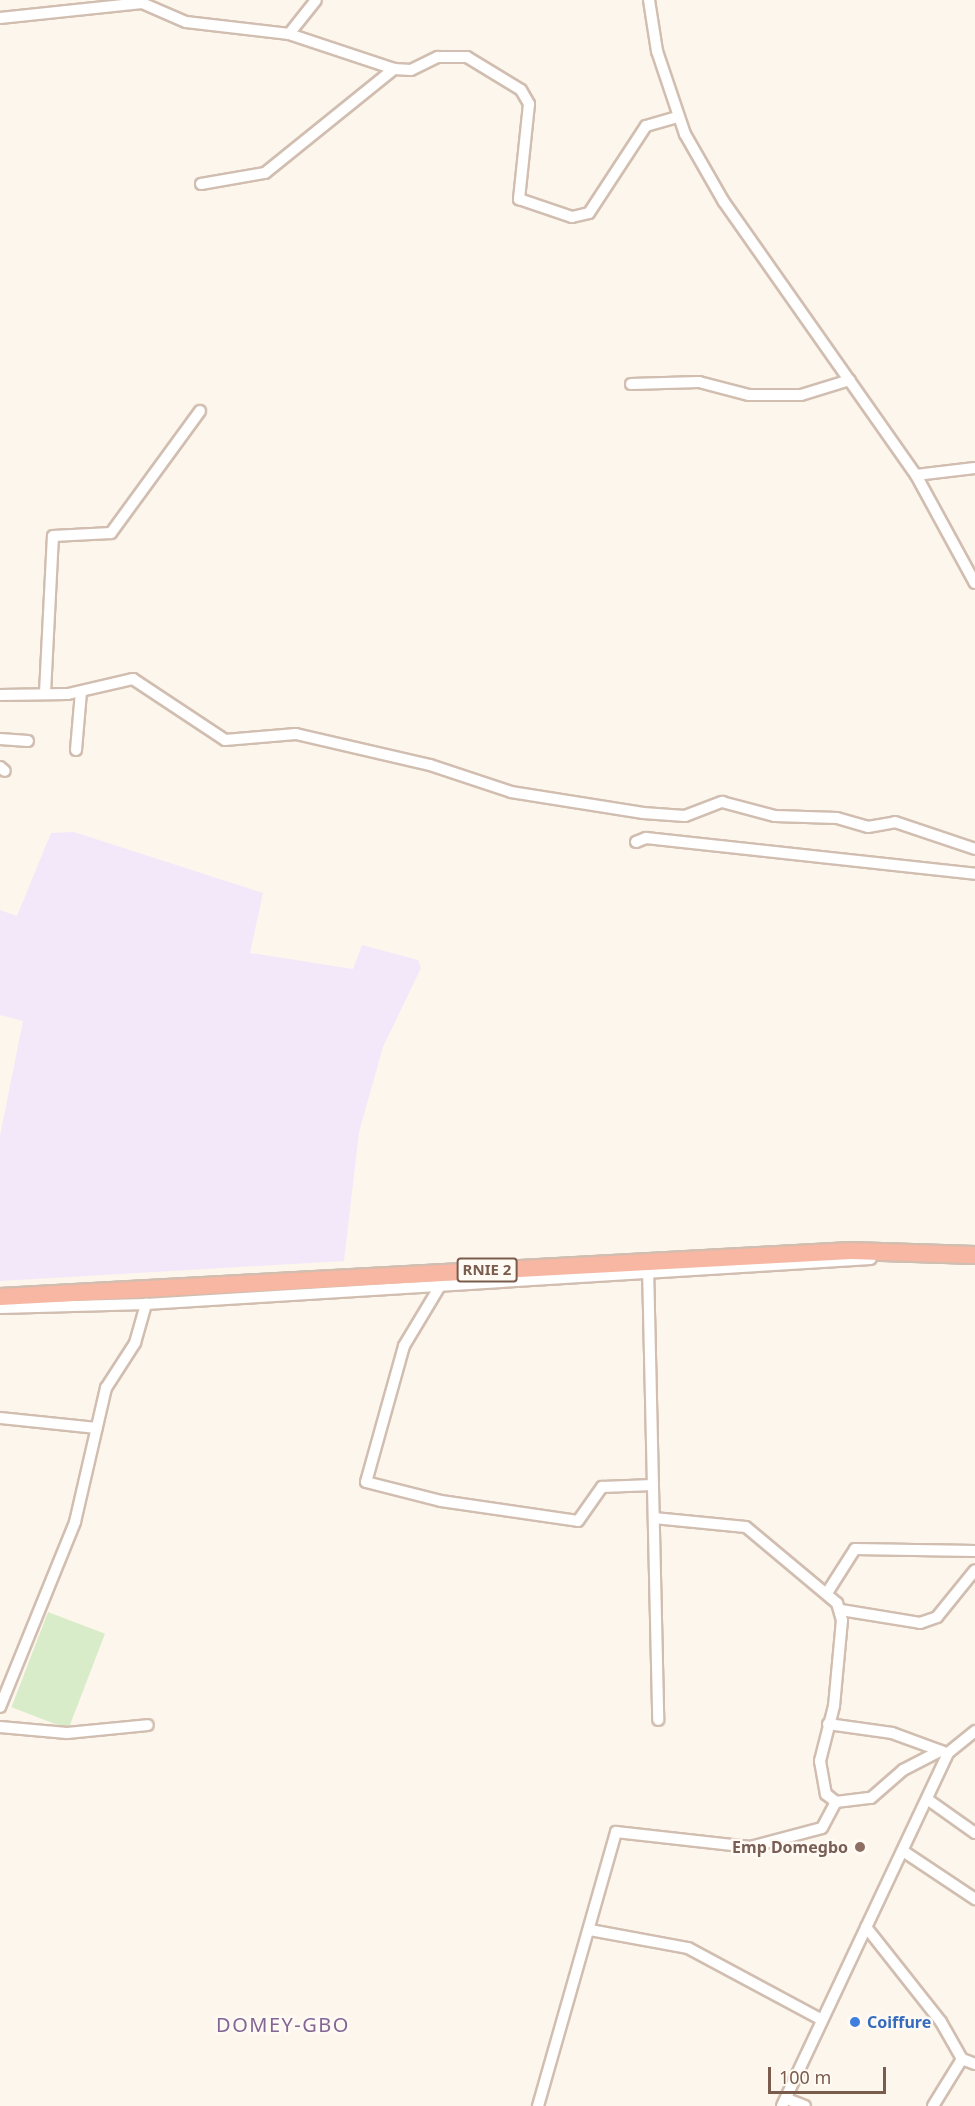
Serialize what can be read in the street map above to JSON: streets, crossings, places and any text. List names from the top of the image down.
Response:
{
  "streets": {
    "highway": ["RNIE 2"]
  },
  "districts": ["DOMEY-GBO"],
  "places": ["Emp Domegbo", "Coiffure"],
  "scale_bar": "100 m"
}
